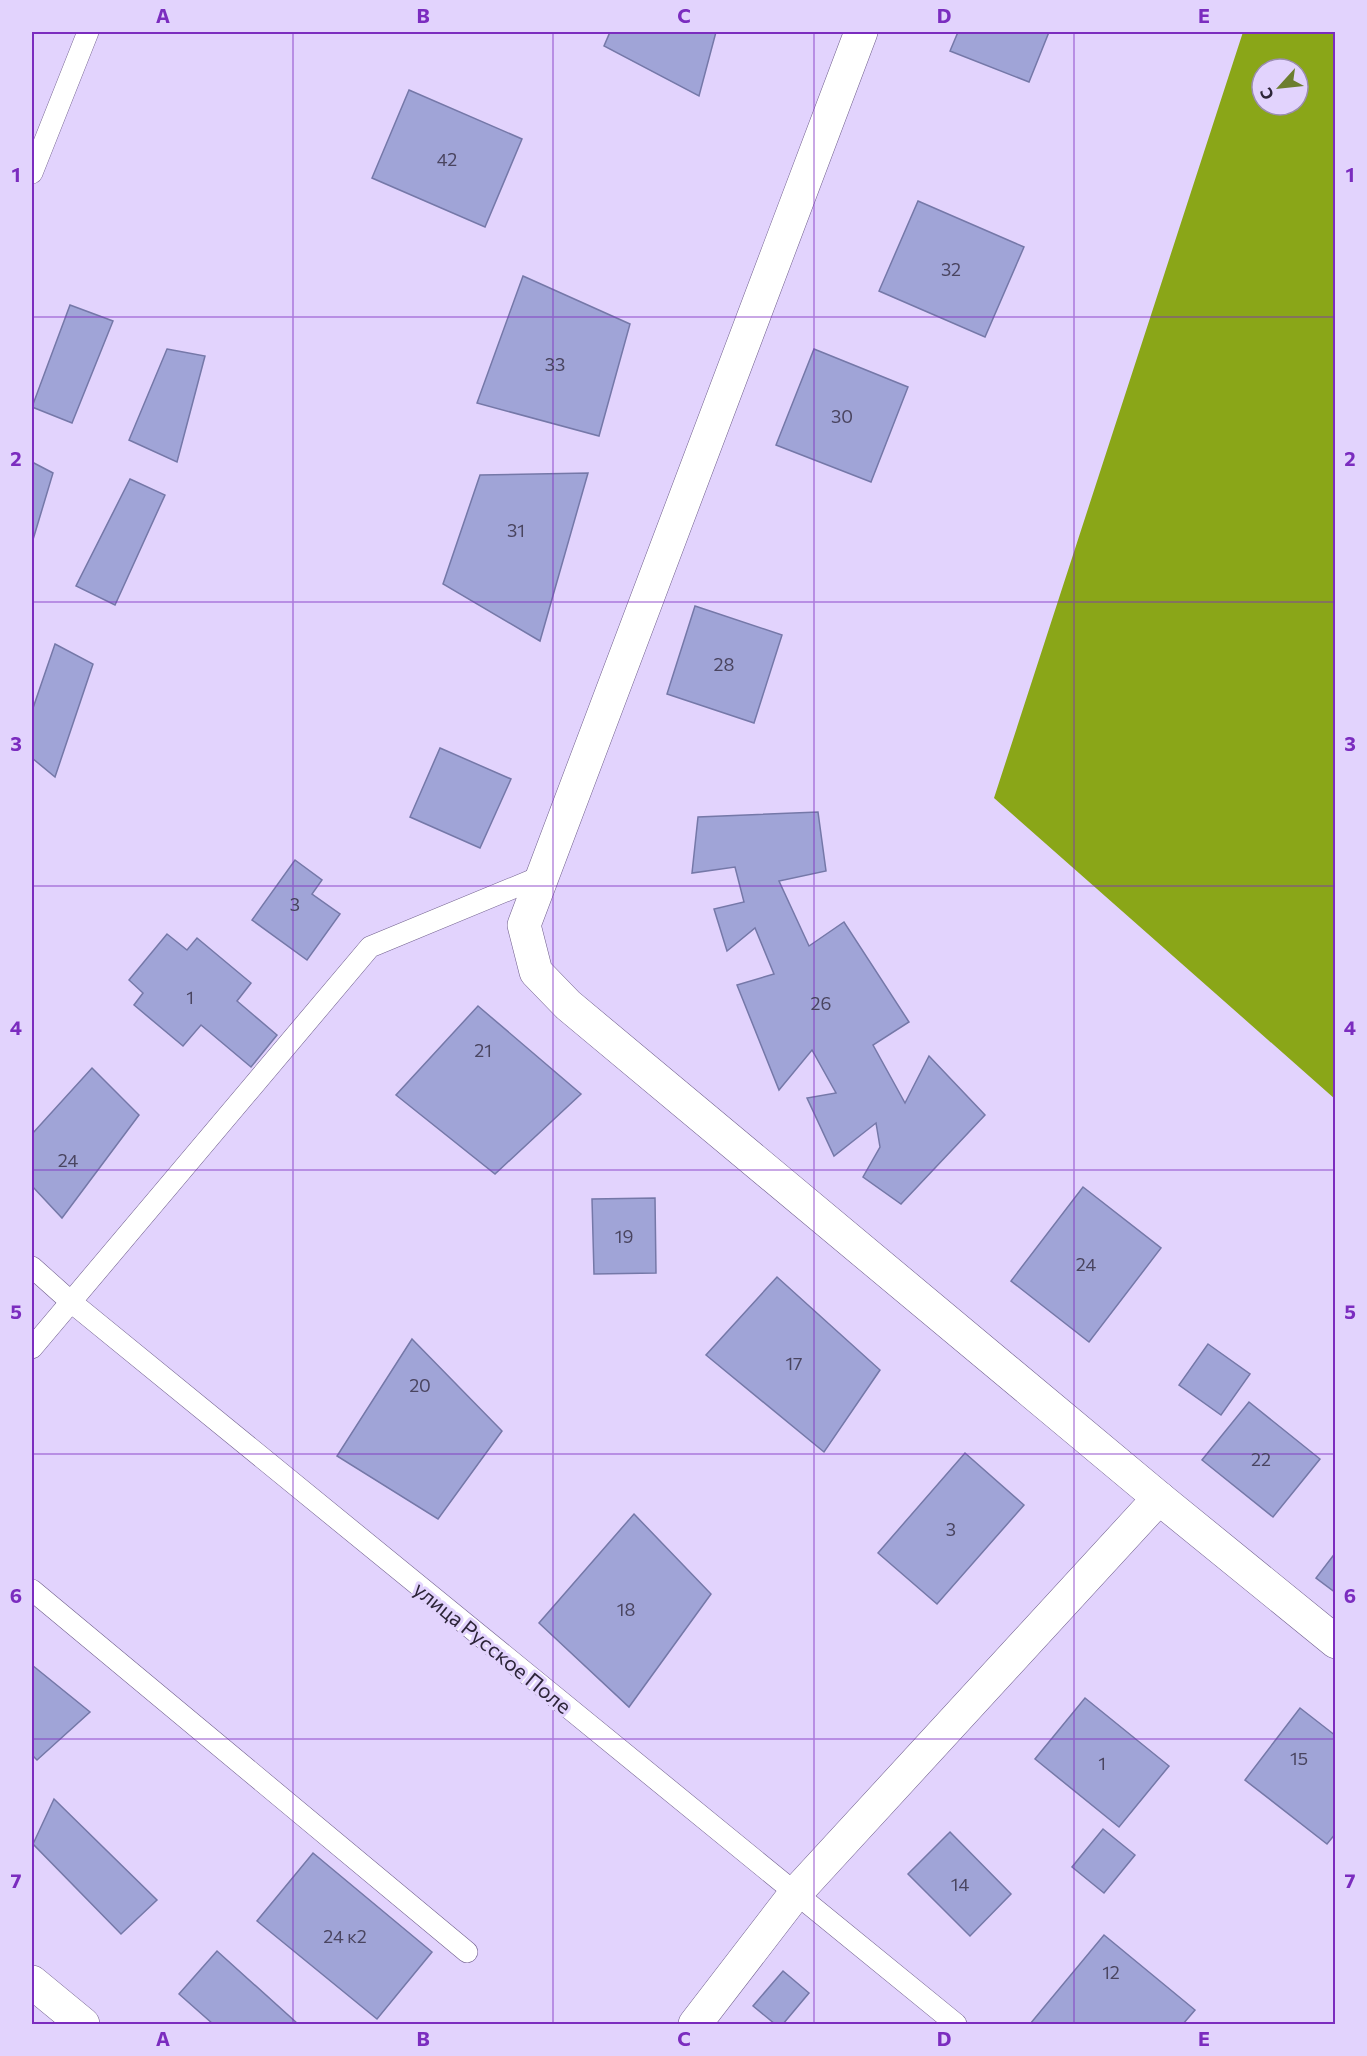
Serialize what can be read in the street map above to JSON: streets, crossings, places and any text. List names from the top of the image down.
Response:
{
  "streets": {
    "lane": ["улица Русское Поле"]
  },
  "house_numbers": [
    "42",
    "32",
    "33",
    "30",
    "31",
    "28",
    "3",
    "1",
    "26",
    "21",
    "24",
    "19",
    "24",
    "17",
    "20",
    "22",
    "3",
    "18",
    "15",
    "1",
    "14",
    "24 к2",
    "12"
  ],
  "north": "bottom left",
  "grid": {
    "columns": [
      "A",
      "B",
      "C",
      "D",
      "E"
    ],
    "rows": [
      "1",
      "2",
      "3",
      "4",
      "5",
      "6",
      "7"
    ]
  }
}
